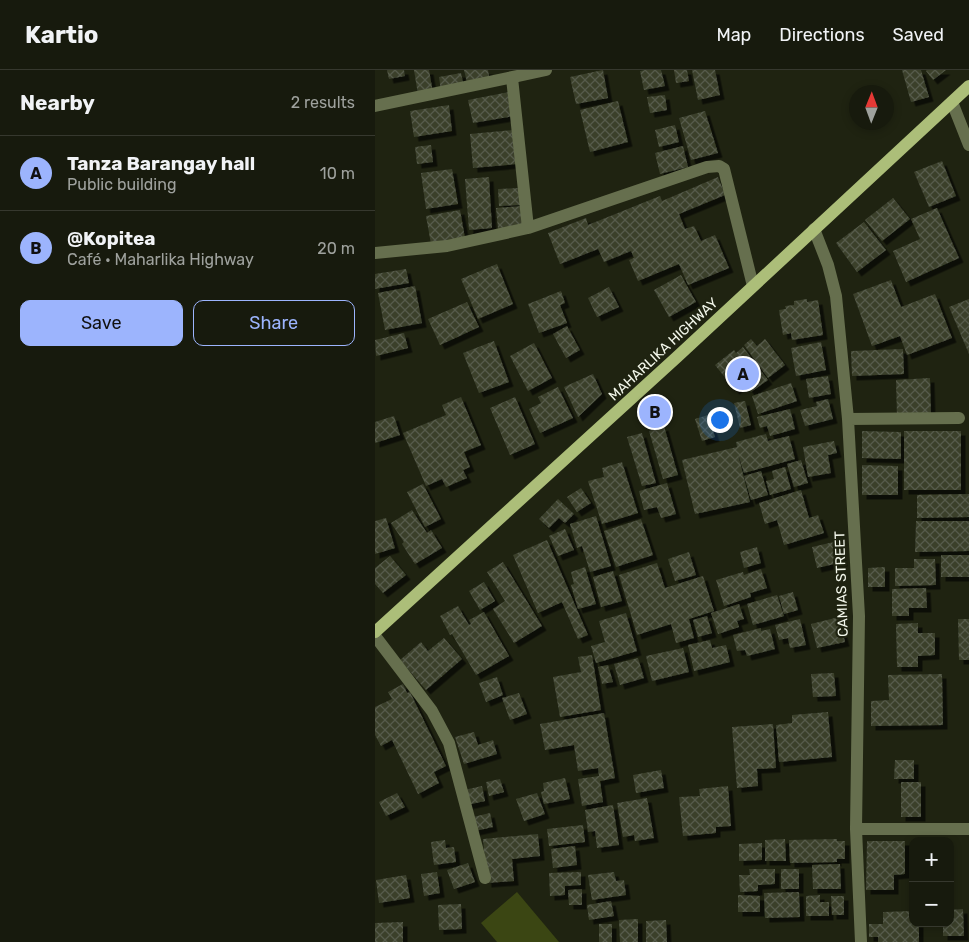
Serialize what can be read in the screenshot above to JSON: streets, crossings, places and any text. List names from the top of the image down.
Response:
{
  "streets": {
    "main road": ["MAHARLIKA HIGHWAY"],
    "street": ["CAMIAS STREET"]
  },
  "crossings": [
    ["MAHARLIKA HIGHWAY", "CAMIAS STREET"]
  ],
  "north": "top",
  "page": {
    "header": "Kartio",
    "nav": ["Map", "Directions", "Saved"],
    "heading": ["Nearby", "2 results"],
    "list": [
      {
        "mark": "A",
        "name": "Tanza Barangay hall",
        "note": "Public building",
        "value": "10 m"
      },
      {
        "mark": "B",
        "name": "@Kopitea",
        "note": "Café · Maharlika Highway",
        "value": "20 m"
      }
    ],
    "buttons": ["Save", "Share"],
    "pins": ["A", "B"],
    "map_buttons": ["+", "−"]
  }
}
